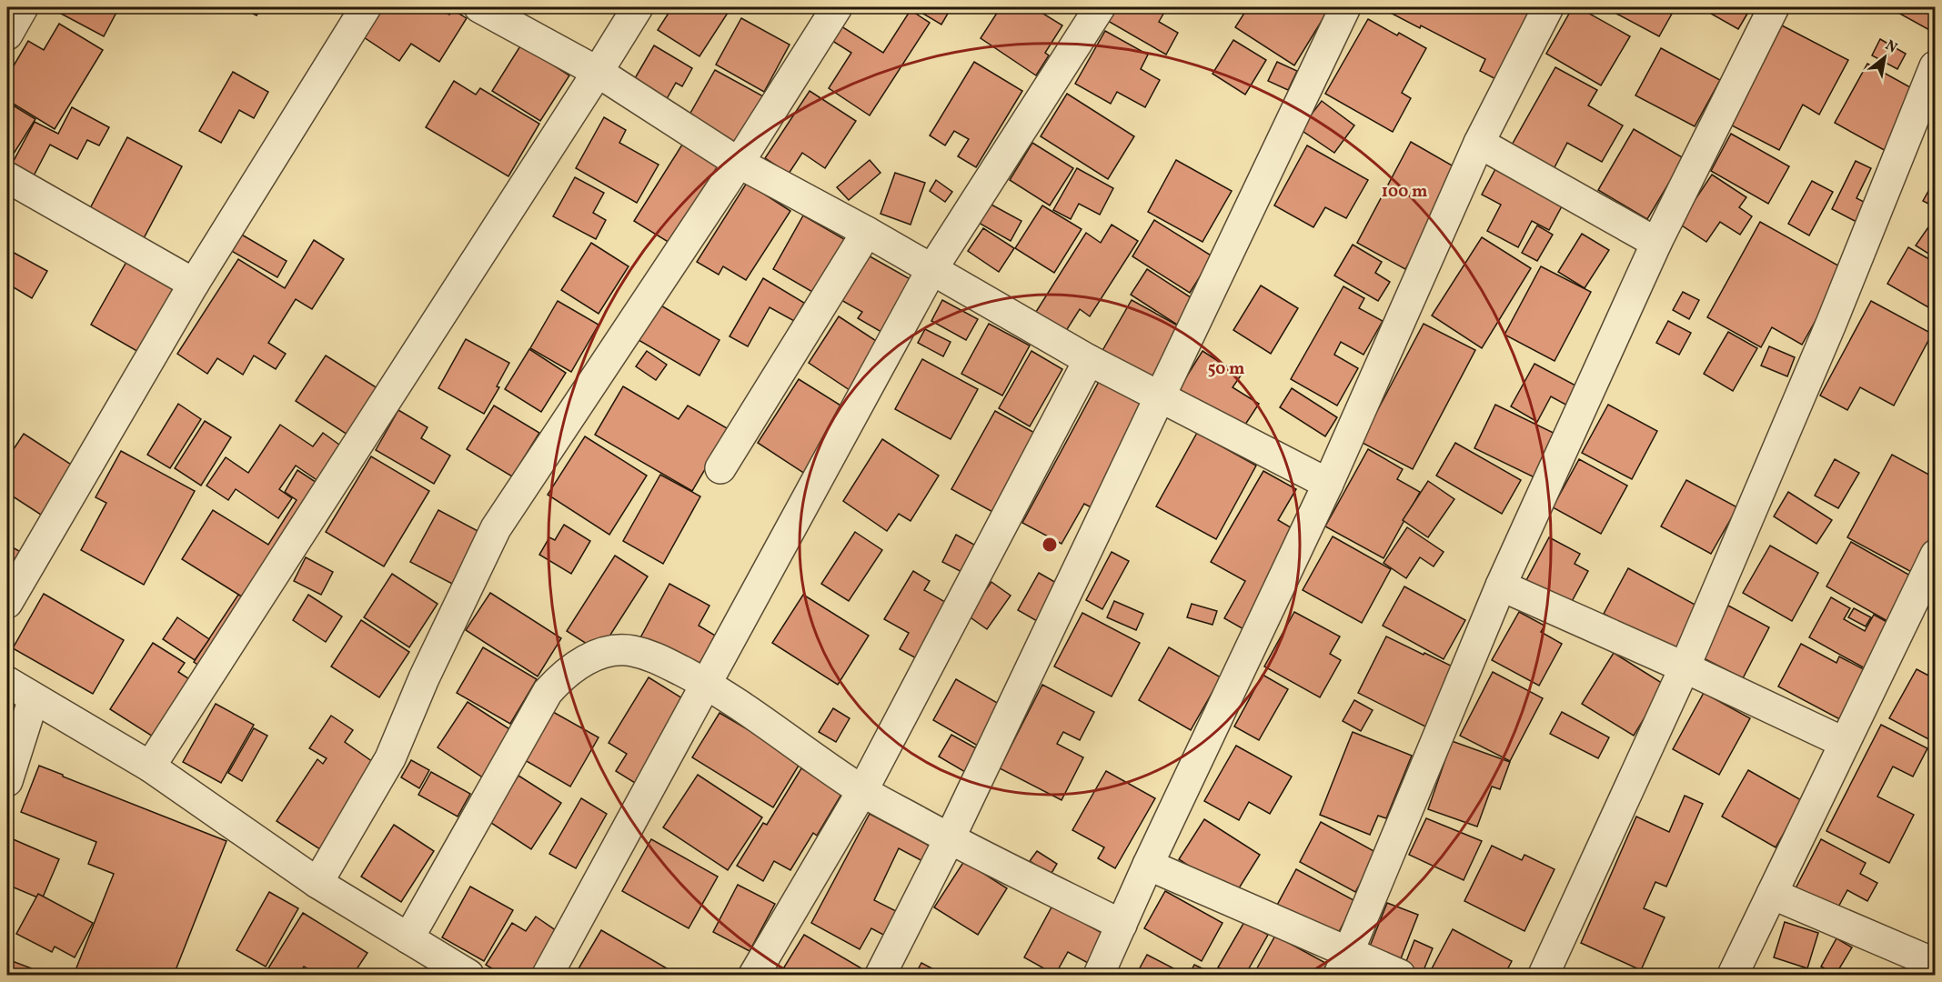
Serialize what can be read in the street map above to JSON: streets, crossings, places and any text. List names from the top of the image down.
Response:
{
  "north": "top right",
  "rings": ["100 m", "50 m"]
}
